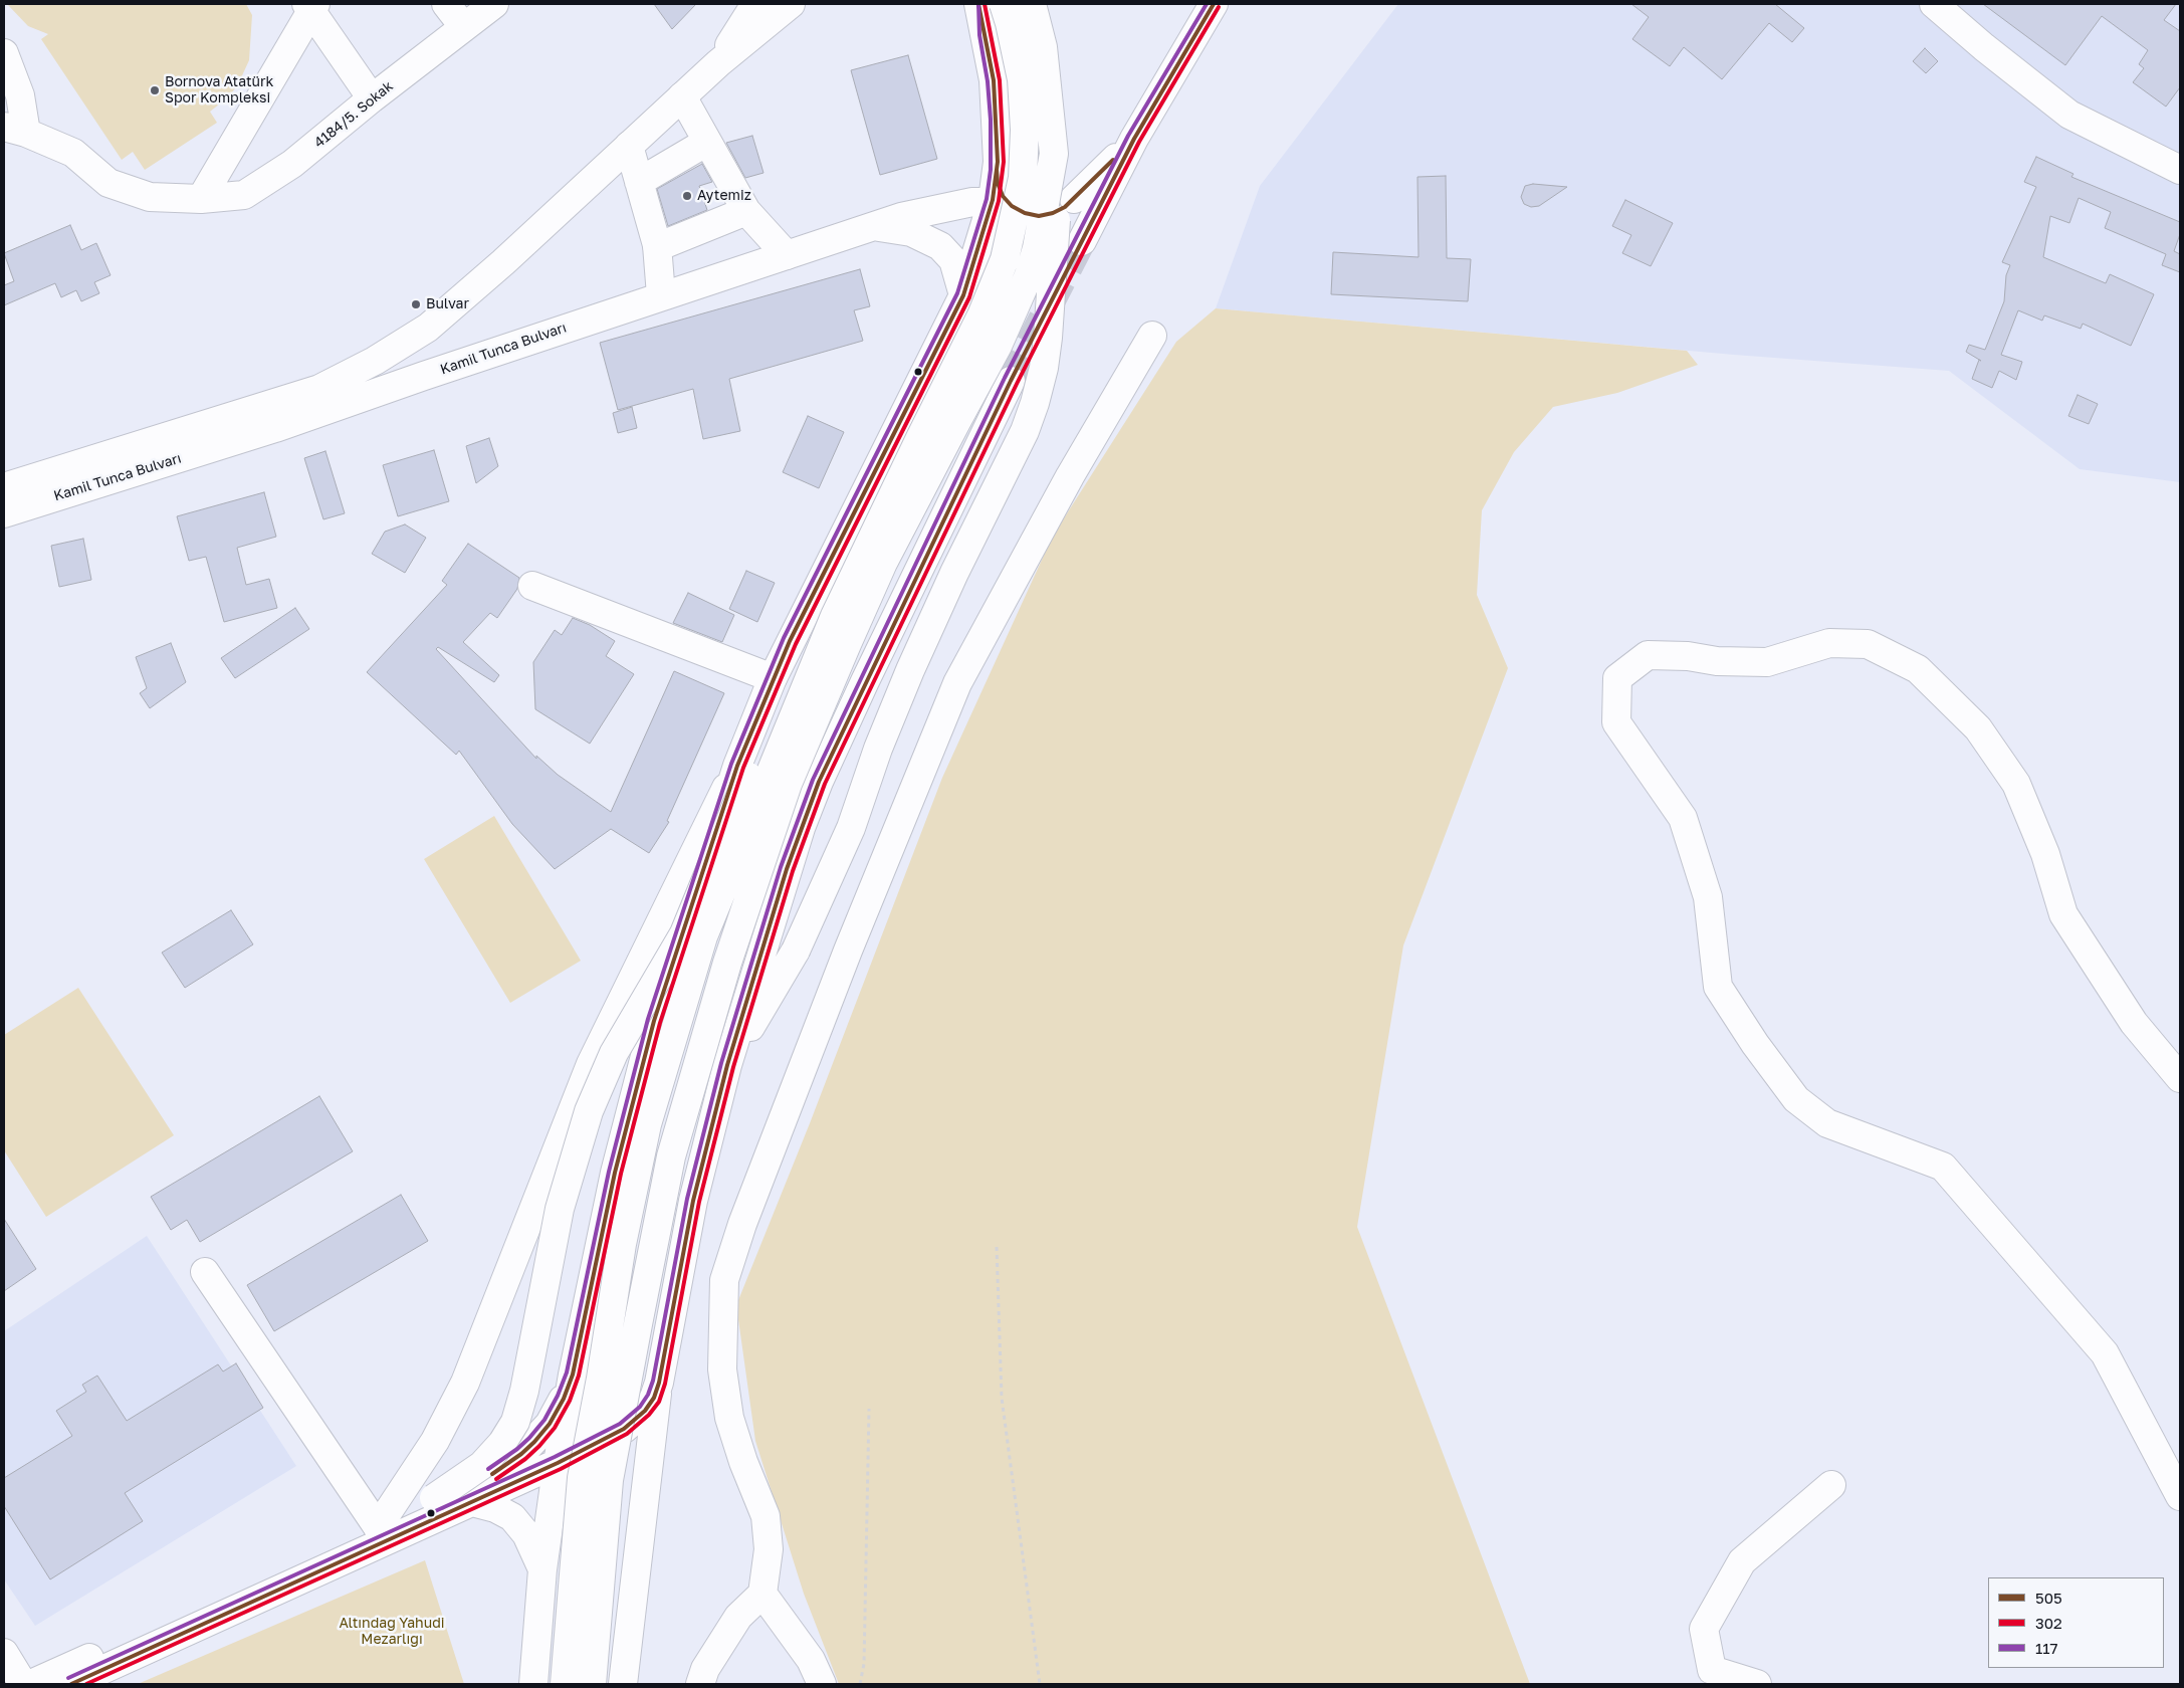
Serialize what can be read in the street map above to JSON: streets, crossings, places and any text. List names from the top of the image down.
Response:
{
  "streets": {
    "main road": ["4184/5. Sokak", "Kamil Tunca Bulvarı"]
  },
  "parks": ["Altındağ Yahudi Mezarlığı"],
  "places": ["Bornova Atatürk Spor Kompleksi", "Aytemiz", "Bulvar"],
  "lines": ["transit line 505", "transit line 302", "transit line 117"],
  "legend": ["505", "302", "117"]
}
